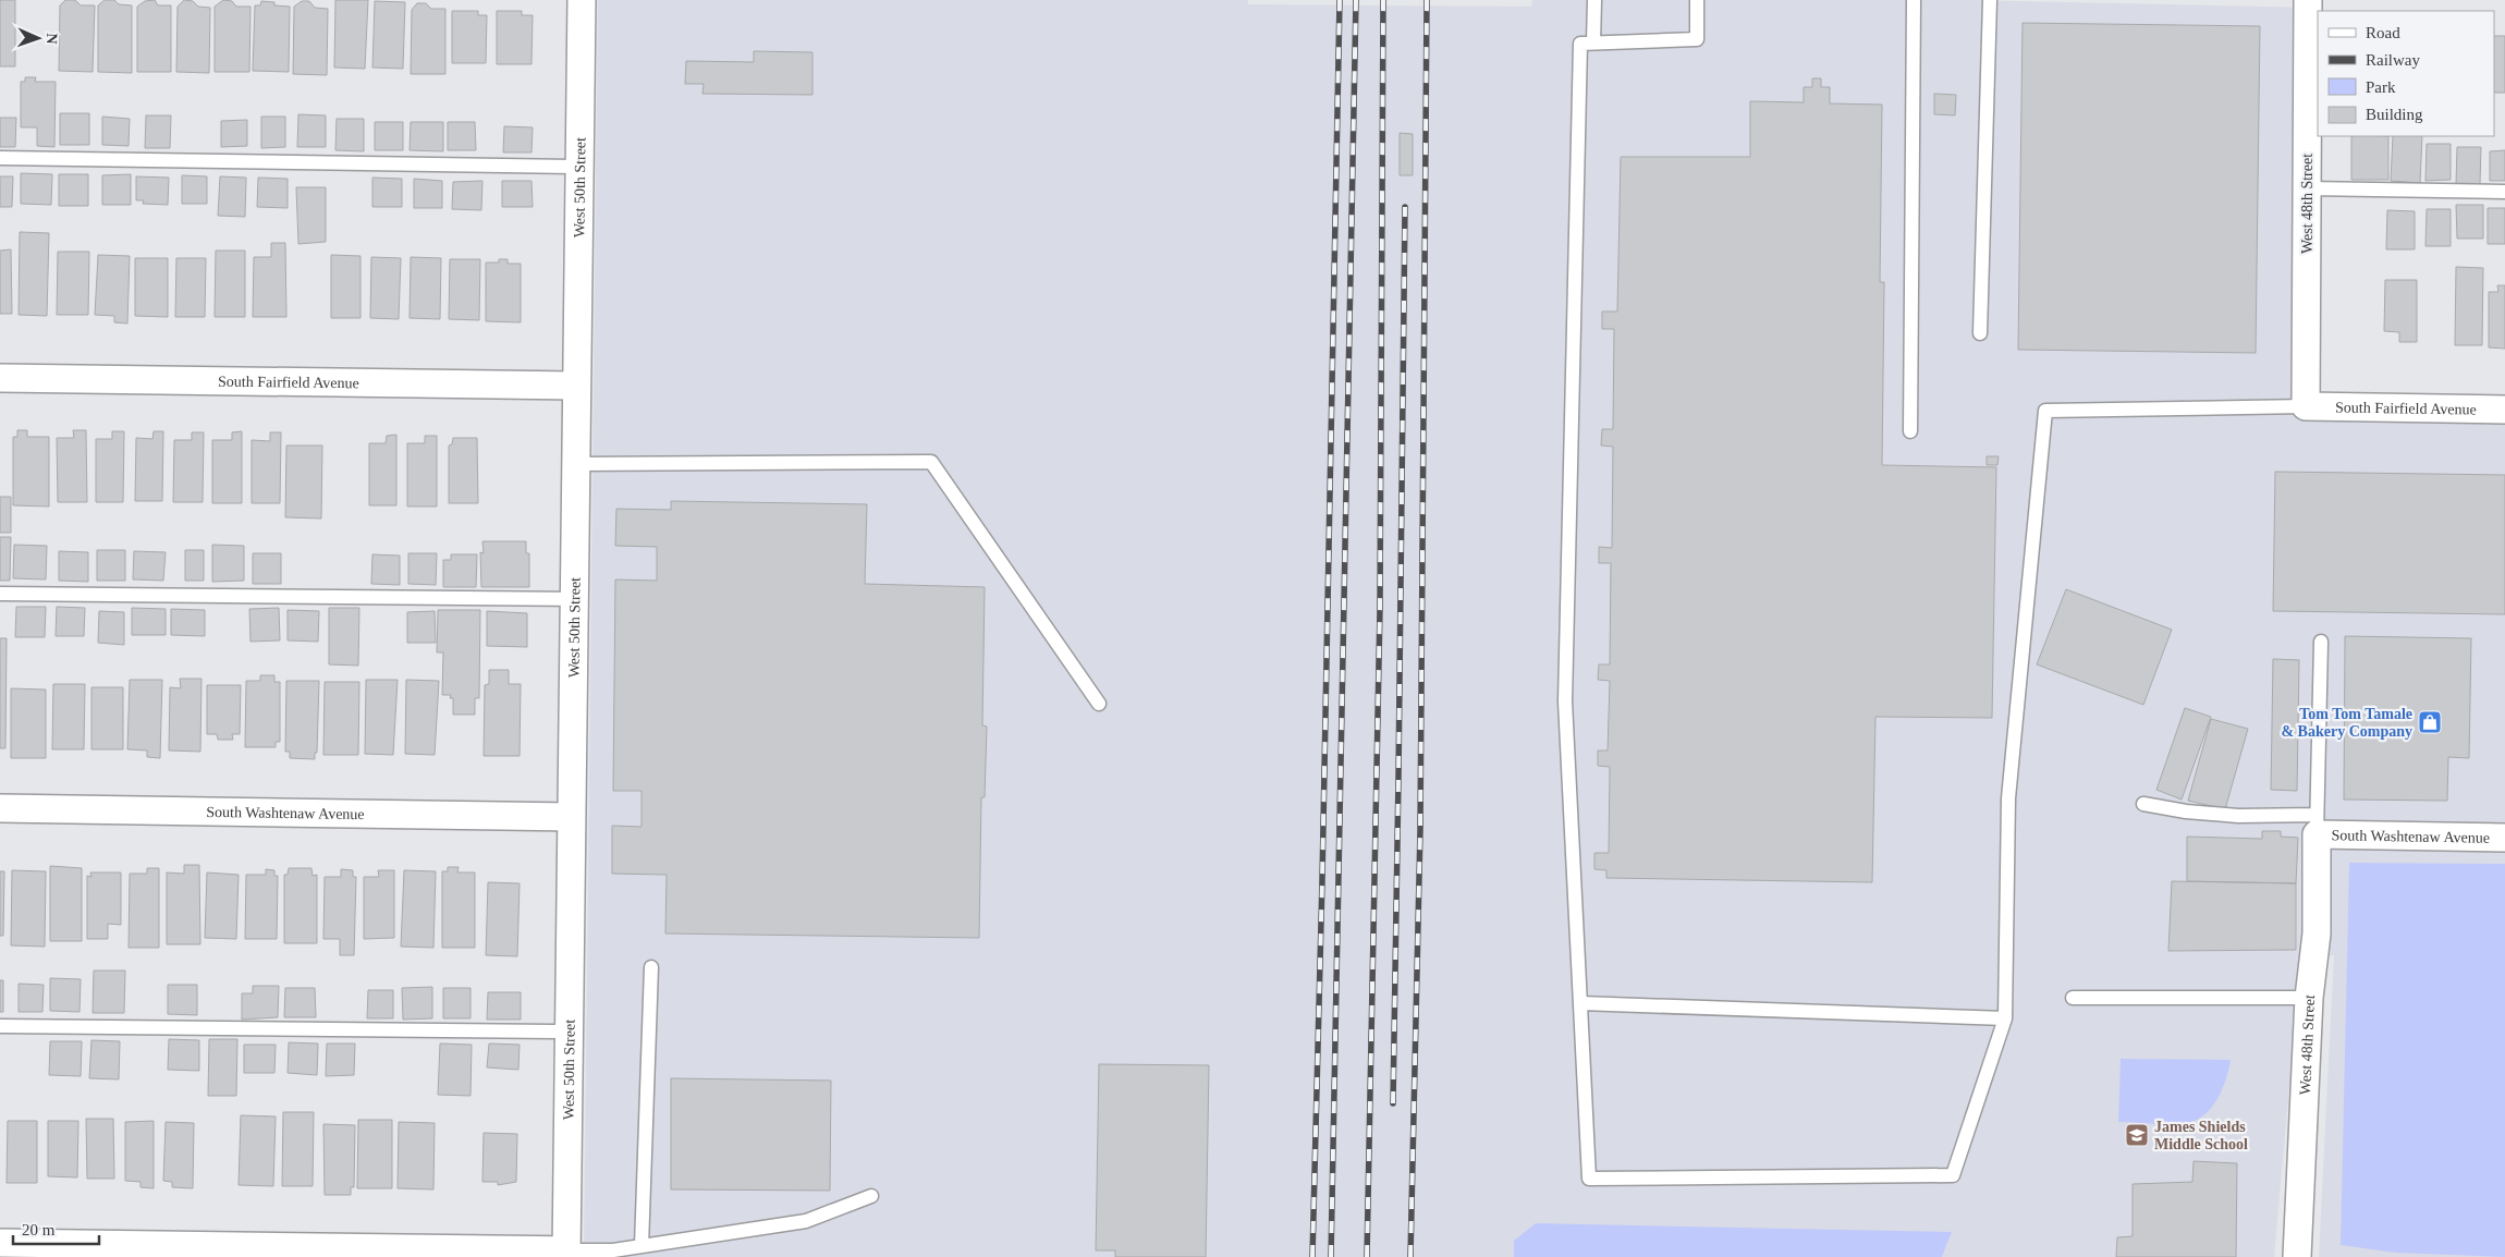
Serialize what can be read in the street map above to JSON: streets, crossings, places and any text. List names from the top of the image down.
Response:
{
  "streets": {
    "street": [
      "West 50th Street",
      "West 48th Street",
      "South Fairfield Avenue",
      "South Washtenaw Avenue"
    ]
  },
  "crossings": [
    ["West 50th Street", "South Fairfield Avenue"],
    ["West 50th Street", "South Washtenaw Avenue"],
    ["West 48th Street", "South Fairfield Avenue"],
    ["West 48th Street", "South Washtenaw Avenue"]
  ],
  "places": {
    "shop": ["Tom Tom Tamale & Bakery Company"],
    "school or university": ["James Shields Middle School"]
  },
  "legend": [
    "Road",
    "Railway",
    "Park",
    "Building"
  ],
  "scale_bar": "20 m",
  "north": "right"
}
